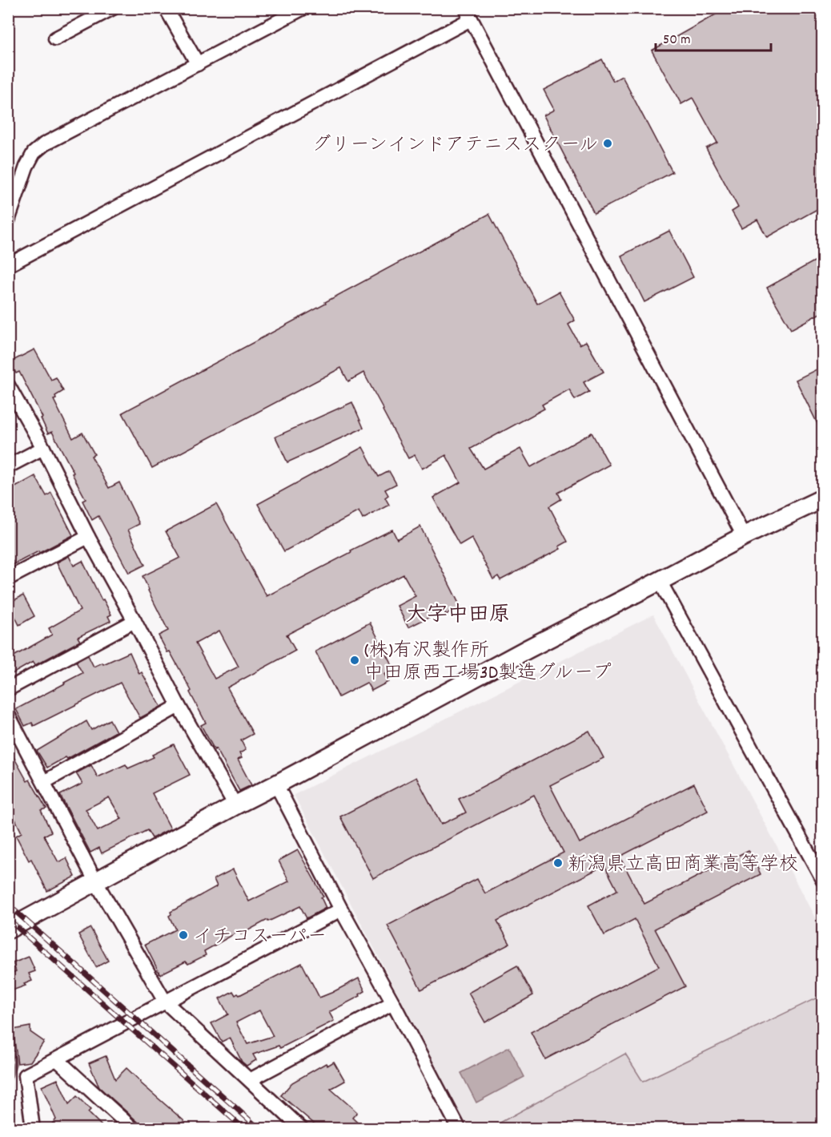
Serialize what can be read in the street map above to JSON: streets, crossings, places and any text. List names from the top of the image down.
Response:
{
  "districts": ["大字中田原"],
  "places": [
    "グリーンインドアテニススクール",
    "(株)有沢製作所 中田原西工場3D製造グループ",
    "新潟県立高田商業高等学校",
    "イチコスーパー"
  ],
  "scale_bar": "50 m"
}
